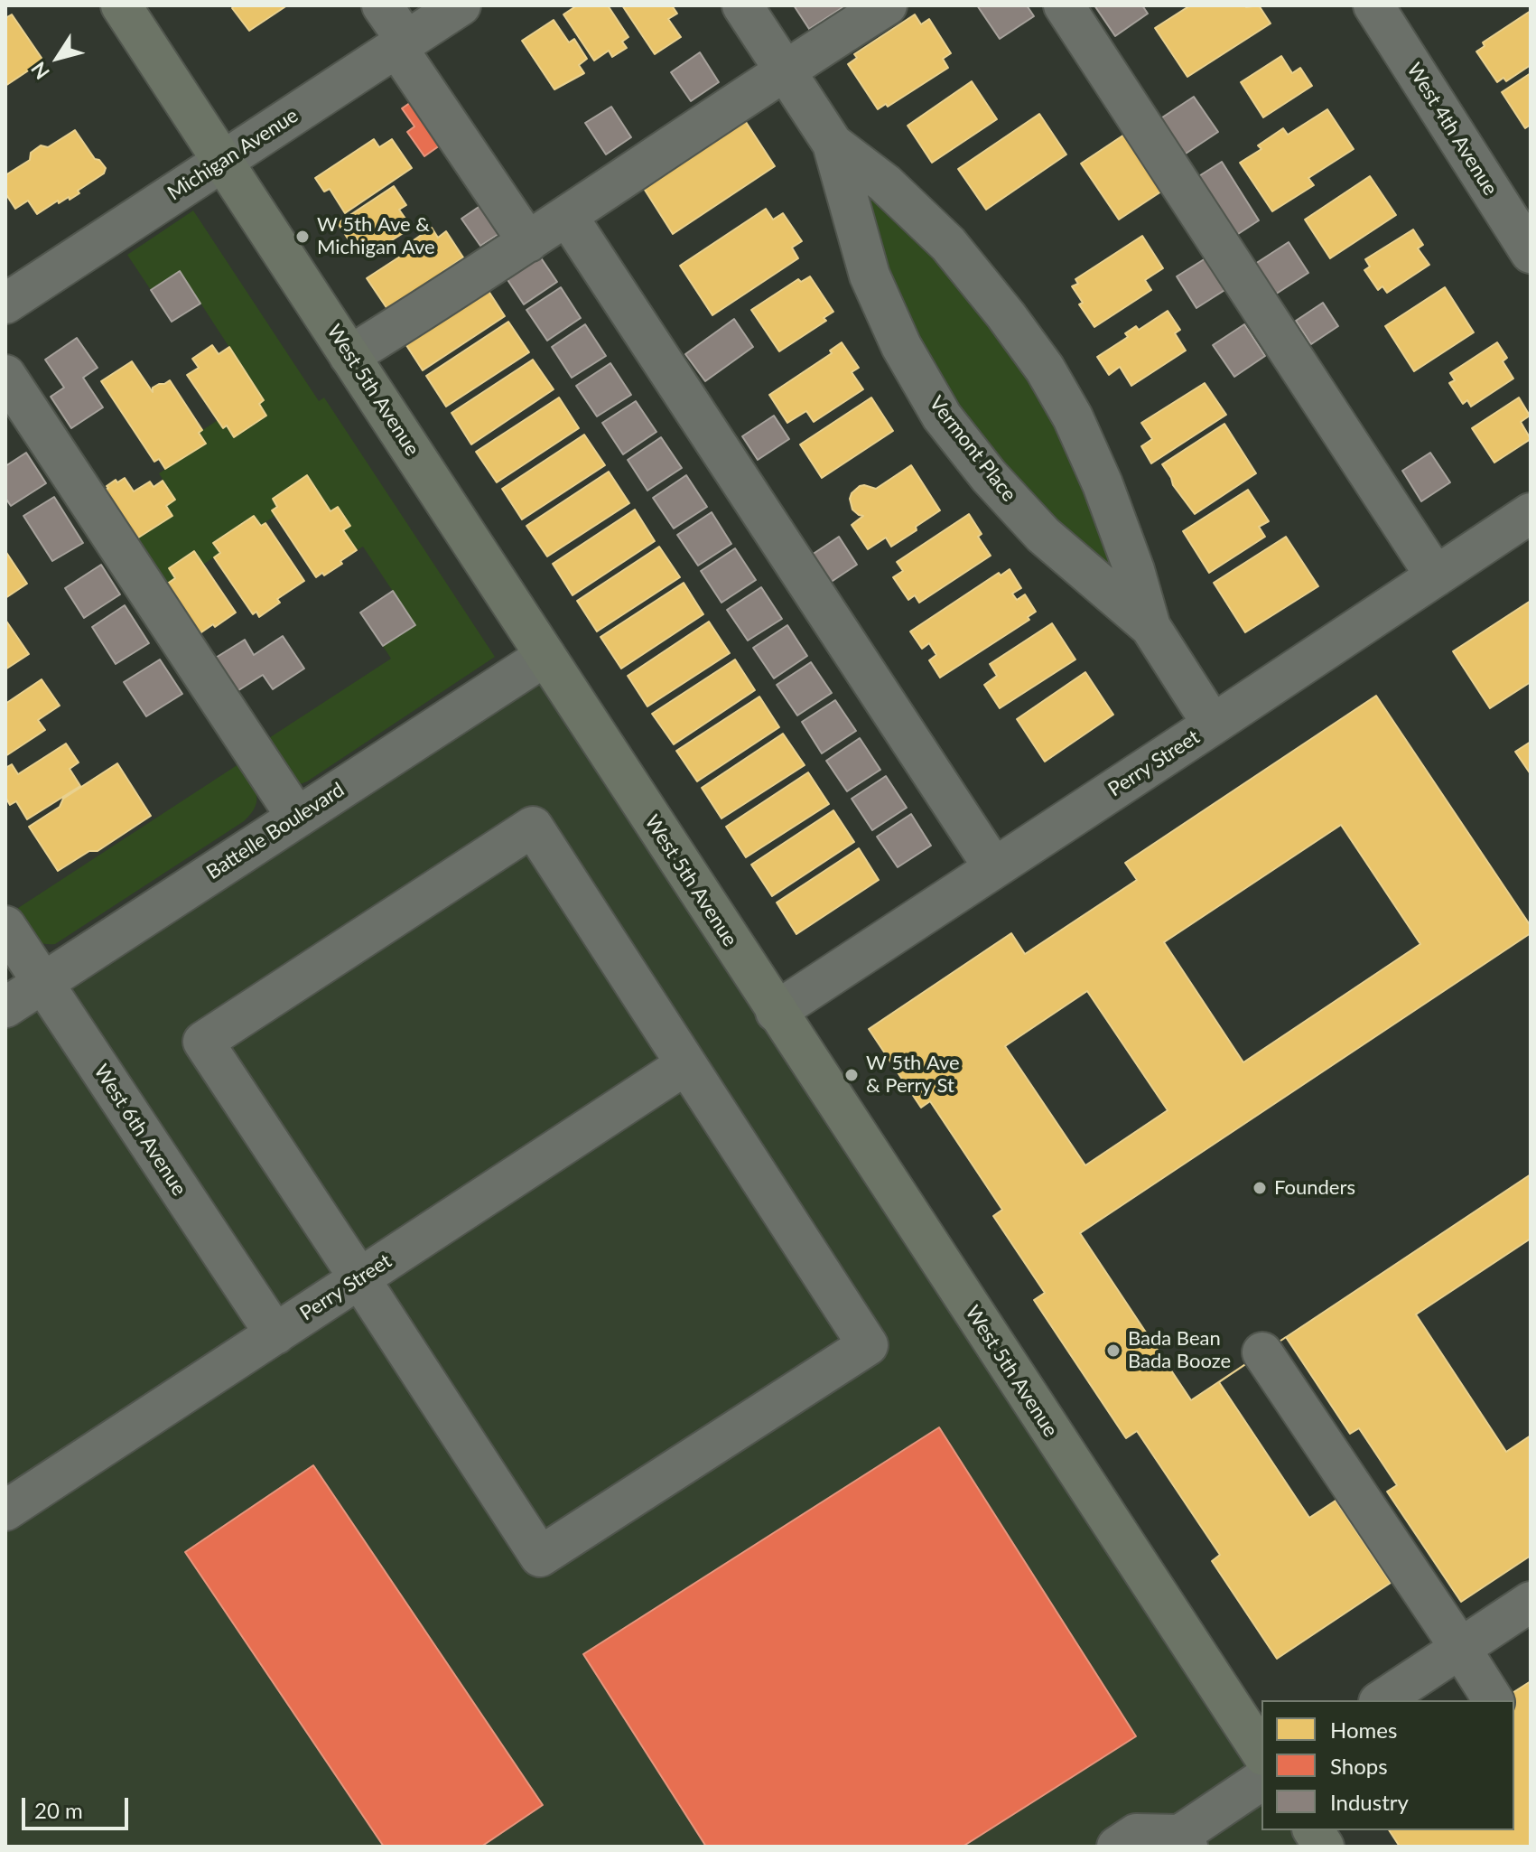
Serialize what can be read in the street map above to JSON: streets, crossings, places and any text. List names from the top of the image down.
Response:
{
  "streets": {
    "main road": ["West 5th Avenue"],
    "street": [
      "West 4th Avenue",
      "Michigan Avenue",
      "Vermont Place",
      "Perry Street",
      "Battelle Boulevard",
      "West 6th Avenue"
    ]
  },
  "crossings": [
    ["Michigan Avenue", "West 5th Avenue"],
    ["West 5th Avenue", "Perry Street"],
    ["West 5th Avenue", "Battelle Boulevard"],
    ["Vermont Place", "Perry Street"],
    ["Perry Street", "West 6th Avenue"],
    ["Battelle Boulevard", "West 6th Avenue"]
  ],
  "places": [
    "W 5th Ave & Michigan Ave",
    "W 5th Ave & Perry St",
    "Founders",
    "Bada Bean Bada Booze"
  ],
  "legend": ["Homes", "Shops", "Industry"],
  "scale_bar": "20 m",
  "north": "bottom left"
}
